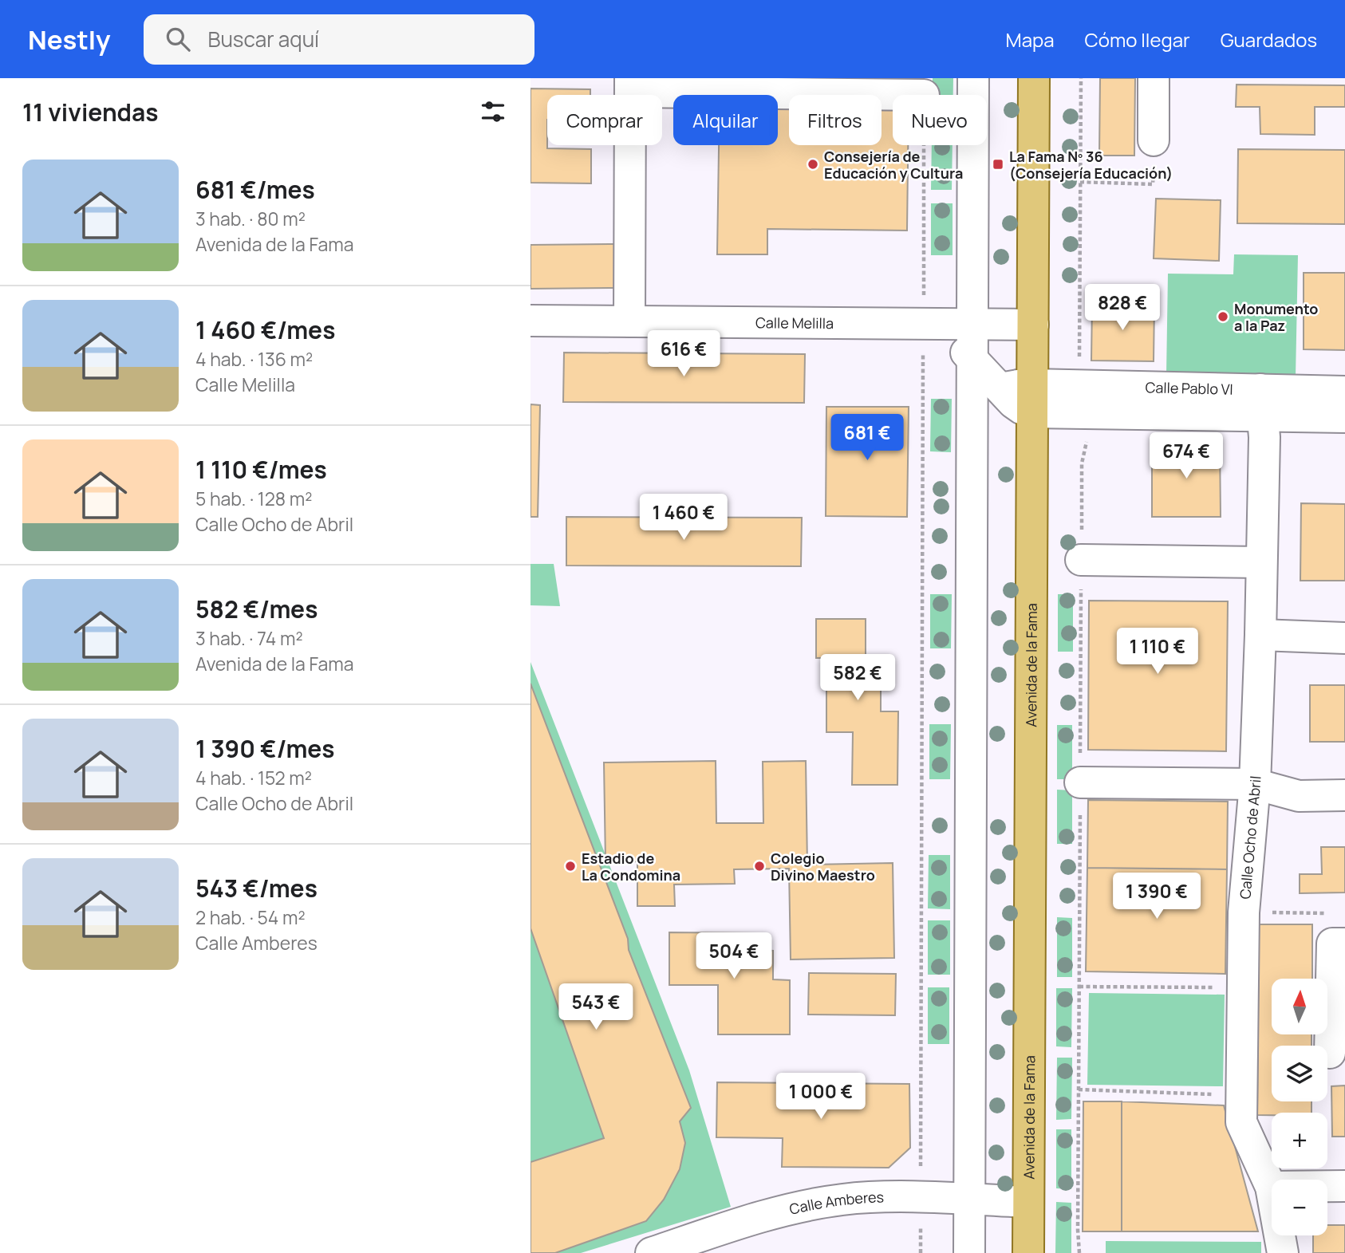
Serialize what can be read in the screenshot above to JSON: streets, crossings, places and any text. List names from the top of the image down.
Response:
{
  "streets": {
    "main road": ["Avenida de la Fama"],
    "street": [
      "Calle Melilla",
      "Calle Pablo VI",
      "Calle Ocho de Abril",
      "Calle Amberes"
    ]
  },
  "crossings": [
    ["Calle Melilla", "Calle Pablo VI"],
    ["Calle Melilla", "Avenida de la Fama"],
    ["Calle Pablo VI", "Avenida de la Fama"],
    ["Calle Pablo VI", "Calle Ocho de Abril"],
    ["Avenida de la Fama", "Calle Amberes"]
  ],
  "places": {
    "other": [
      "Consejería de Educación y Cultura",
      "Monumento a la Paz",
      "Estadio de La Condomina",
      "Colegio Divino Maestro"
    ],
    "transit": ["La Fama Nº 36 (Consejería Educación)"]
  },
  "north": "top",
  "page": {
    "header": "Nestly",
    "search": "Buscar aquí",
    "nav": ["Mapa", "Cómo llegar", "Guardados"],
    "heading": "11 viviendas",
    "chip": [
      "Comprar",
      "Alquilar",
      "Filtros",
      "Nuevo"
    ],
    "list": [
      {
        "name": "681 €/mes",
        "note": "3 hab. · 80 m² · Avenida de la Fama"
      },
      {
        "name": "1 460 €/mes",
        "note": "4 hab. · 136 m² · Calle Melilla"
      },
      {
        "name": "1 110 €/mes",
        "note": "5 hab. · 128 m² · Calle Ocho de Abril"
      },
      {
        "name": "582 €/mes",
        "note": "3 hab. · 74 m² · Avenida de la Fama"
      },
      {
        "name": "1 390 €/mes",
        "note": "4 hab. · 152 m² · Calle Ocho de Abril"
      },
      {
        "name": "543 €/mes",
        "note": "2 hab. · 54 m² · Calle Amberes"
      }
    ],
    "price": [
      "828 €",
      "616 €",
      "681 €",
      "674 €",
      "1 460 €",
      "1 110 €",
      "582 €",
      "1 390 €",
      "504 €",
      "543 €",
      "1 000 €"
    ],
    "map_buttons": ["+", "−"]
  }
}
